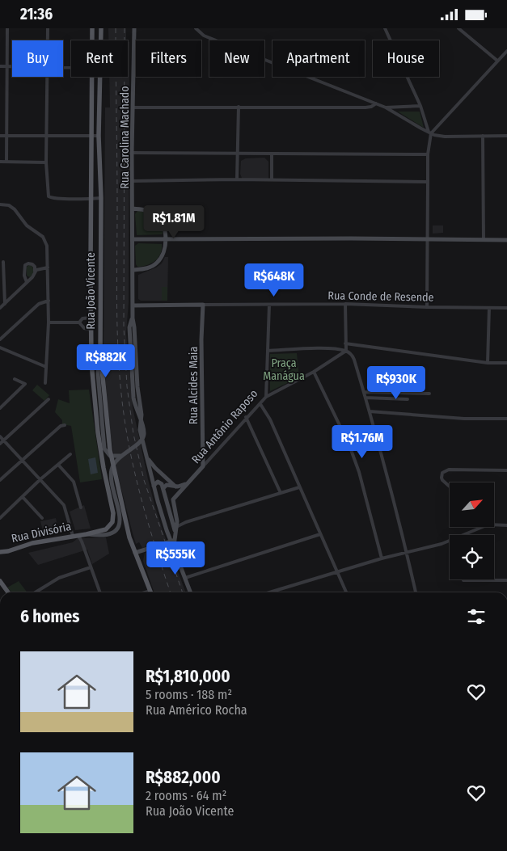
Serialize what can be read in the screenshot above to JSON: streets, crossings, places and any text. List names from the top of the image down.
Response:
{
  "streets": {
    "main road": [
      "Rua Carolina Machado",
      "Rua João Vicente",
      "Rua Conde de Resende",
      "Rua Alcides Maia",
      "Rua Antônio Raposo",
      "Rua Divisória"
    ]
  },
  "crossings": [
    ["Rua Carolina Machado", "Rua Conde de Resende"],
    ["Rua Carolina Machado", "Rua Antônio Raposo"],
    ["Rua João Vicente", "Rua Divisória"],
    ["Rua Conde de Resende", "Rua Alcides Maia"],
    ["Rua Conde de Resende", "Rua Antônio Raposo"],
    ["Rua Alcides Maia", "Rua Antônio Raposo"]
  ],
  "parks": ["Praça Manágua"],
  "north": "top right",
  "page": {
    "status": "21:36",
    "chip": [
      "Buy",
      "Rent",
      "Filters",
      "New",
      "Apartment",
      "House"
    ],
    "price": [
      "R$1.81M",
      "R$648K",
      "R$882K",
      "R$930K",
      "R$1.76M",
      "R$555K"
    ],
    "heading": "6 homes",
    "list": [
      {
        "name": "R$1,810,000",
        "note": "5 rooms · 188 m² · Rua Américo Rocha"
      },
      {
        "name": "R$882,000",
        "note": "2 rooms · 64 m² · Rua João Vicente"
      }
    ]
  }
}
